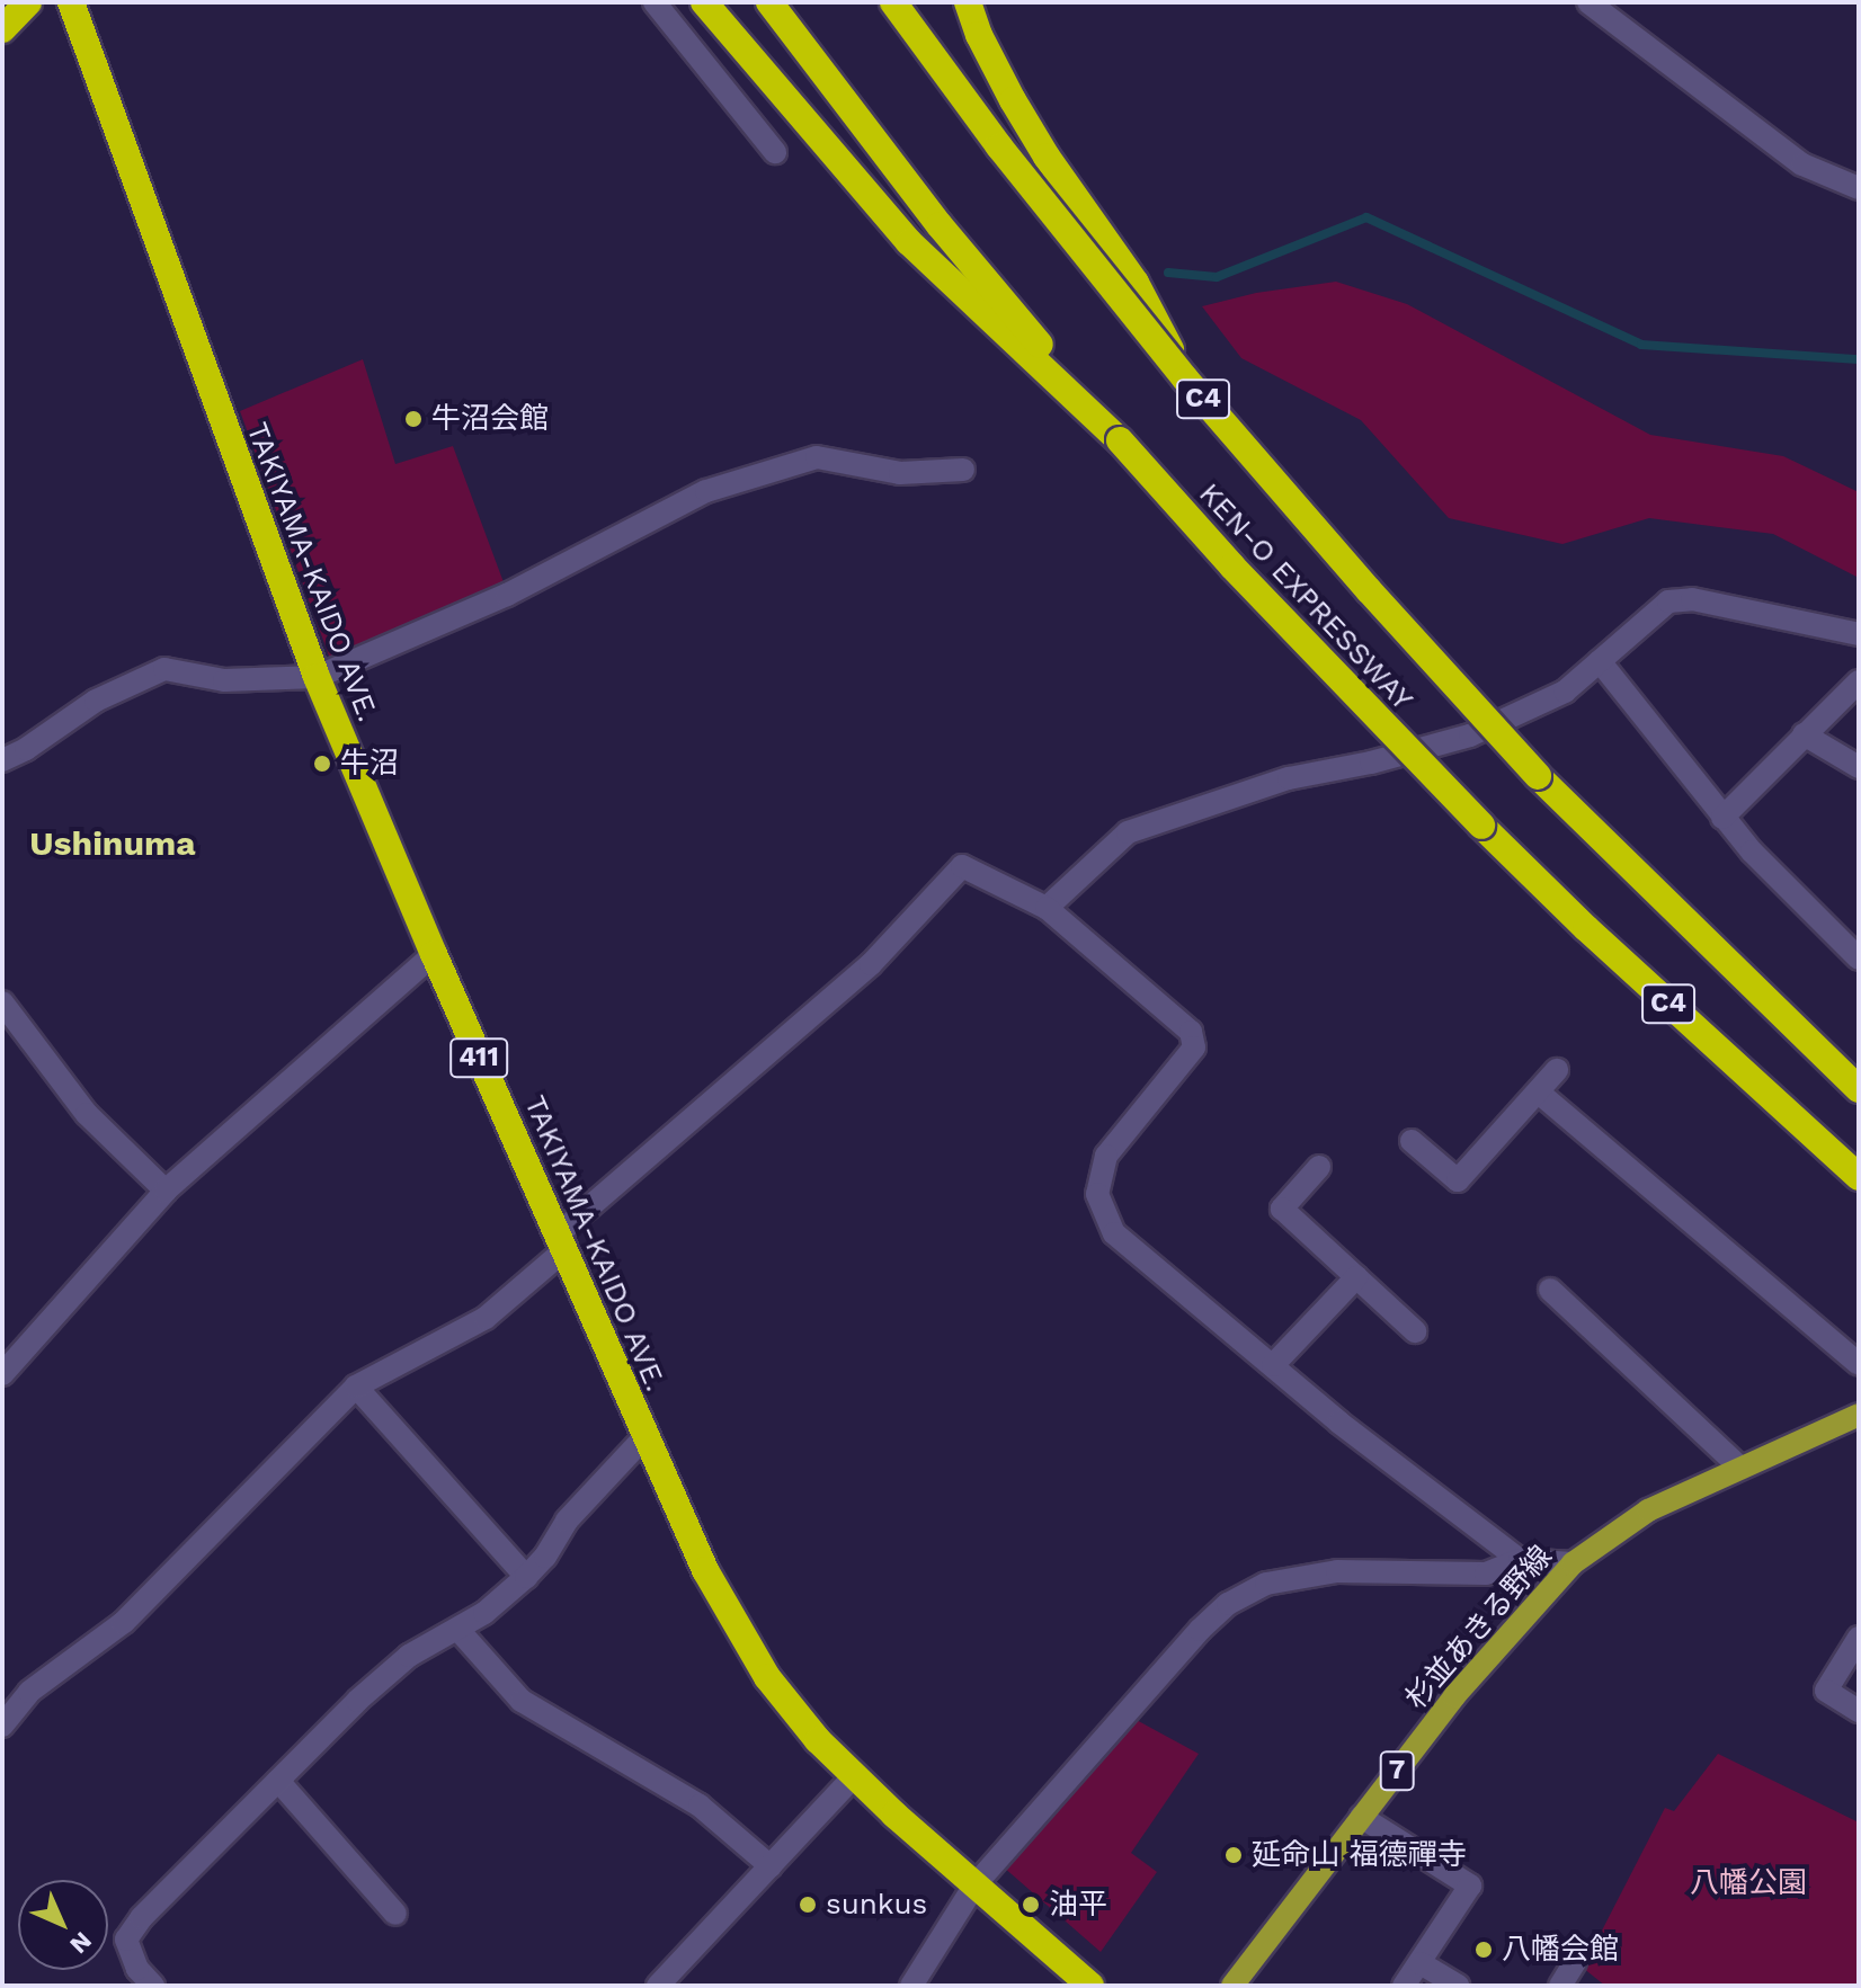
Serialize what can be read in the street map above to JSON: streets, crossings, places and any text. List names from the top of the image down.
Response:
{
  "streets": {
    "highway": [
      "C4",
      "TAKIYAMA-KAIDO AVE.",
      "KEN-O EXPRESSWAY",
      "411"
    ],
    "main road": ["杉並あきる野線", "7"]
  },
  "districts": ["Ushinuma"],
  "parks": ["八幡公園"],
  "places": [
    "牛沼会館",
    "牛沼",
    "延命山 福德禪寺",
    "sunkus",
    "油平",
    "八幡会館"
  ],
  "north": "bottom right"
}
